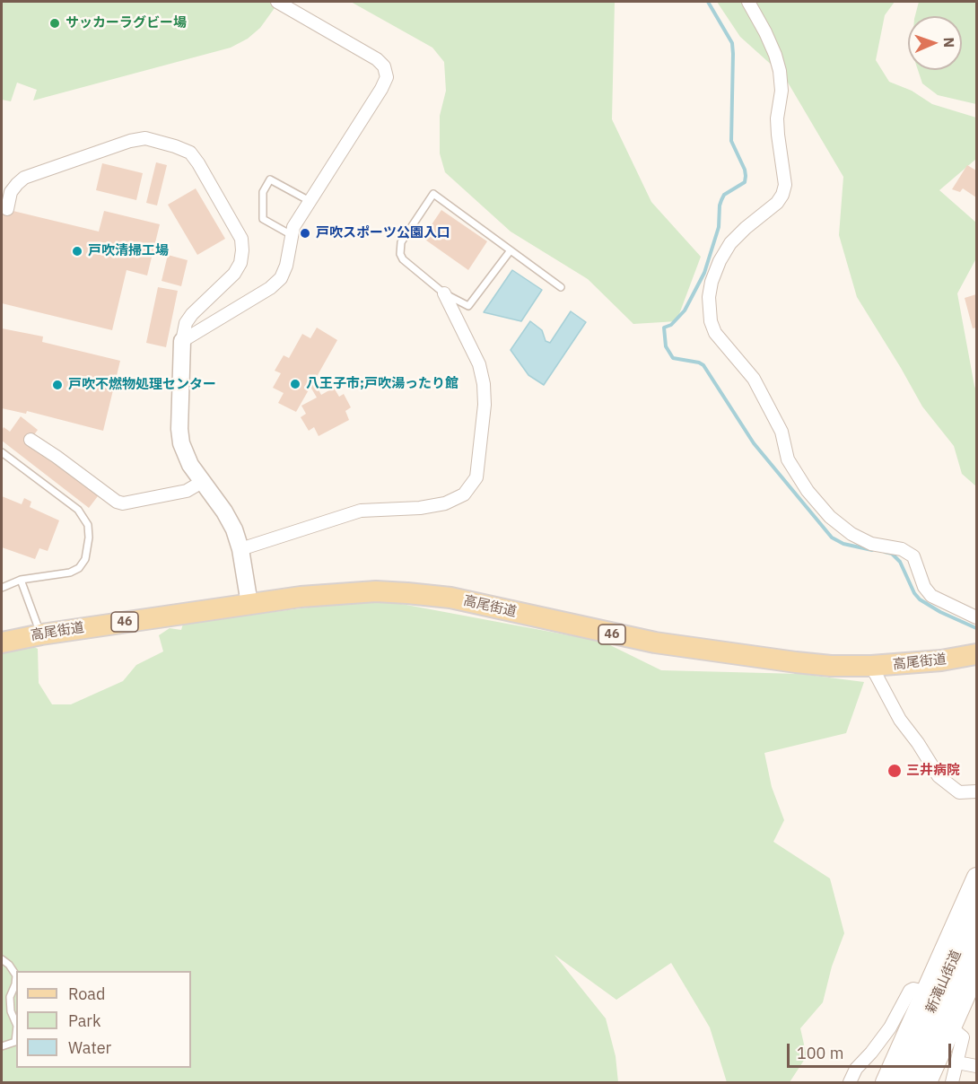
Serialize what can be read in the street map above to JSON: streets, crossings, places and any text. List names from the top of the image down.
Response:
{
  "streets": {
    "main road": ["高尾街道", "46", "新滝山街道"]
  },
  "places": [
    "サッカーラグビー場",
    "戸吹スポーツ公園入口",
    "戸吹清掃工場",
    "八王子市;戸吹湯ったり館",
    "戸吹不燃物処理センター",
    "三井病院"
  ],
  "legend": ["Road", "Park", "Water"],
  "scale_bar": "100 m",
  "north": "right"
}
